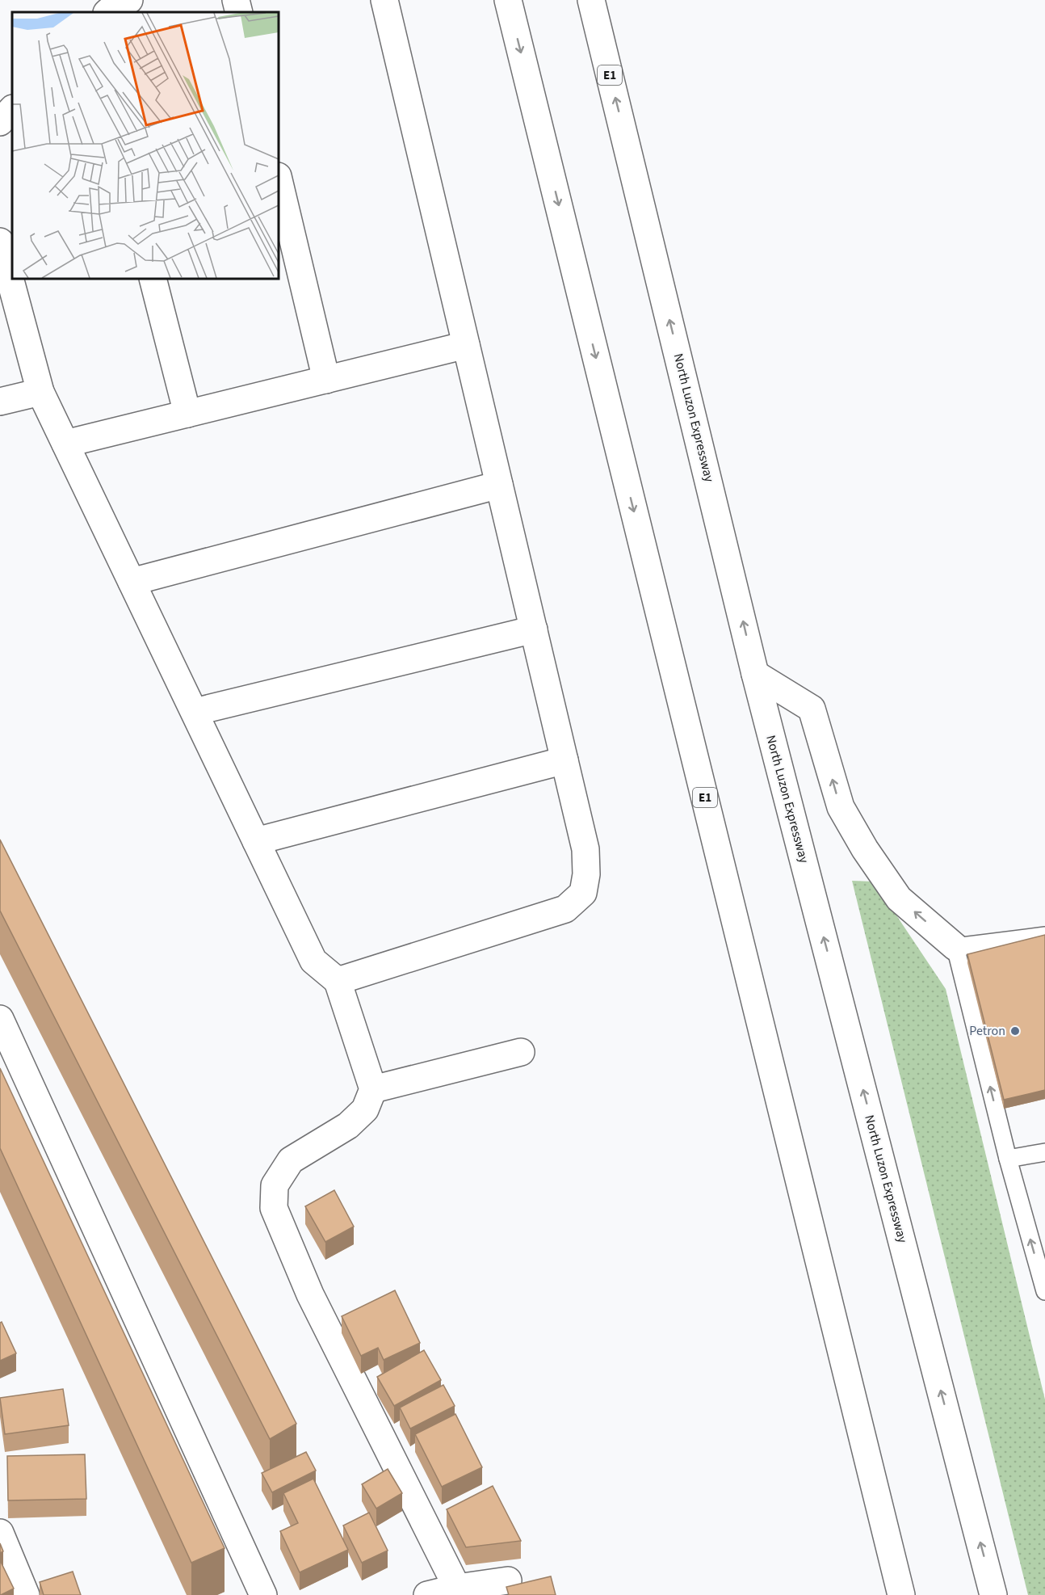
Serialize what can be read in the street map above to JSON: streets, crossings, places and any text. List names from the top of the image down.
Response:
{
  "streets": {
    "main road": ["E1", "North Luzon Expressway"]
  },
  "places": ["Petron"]
}
